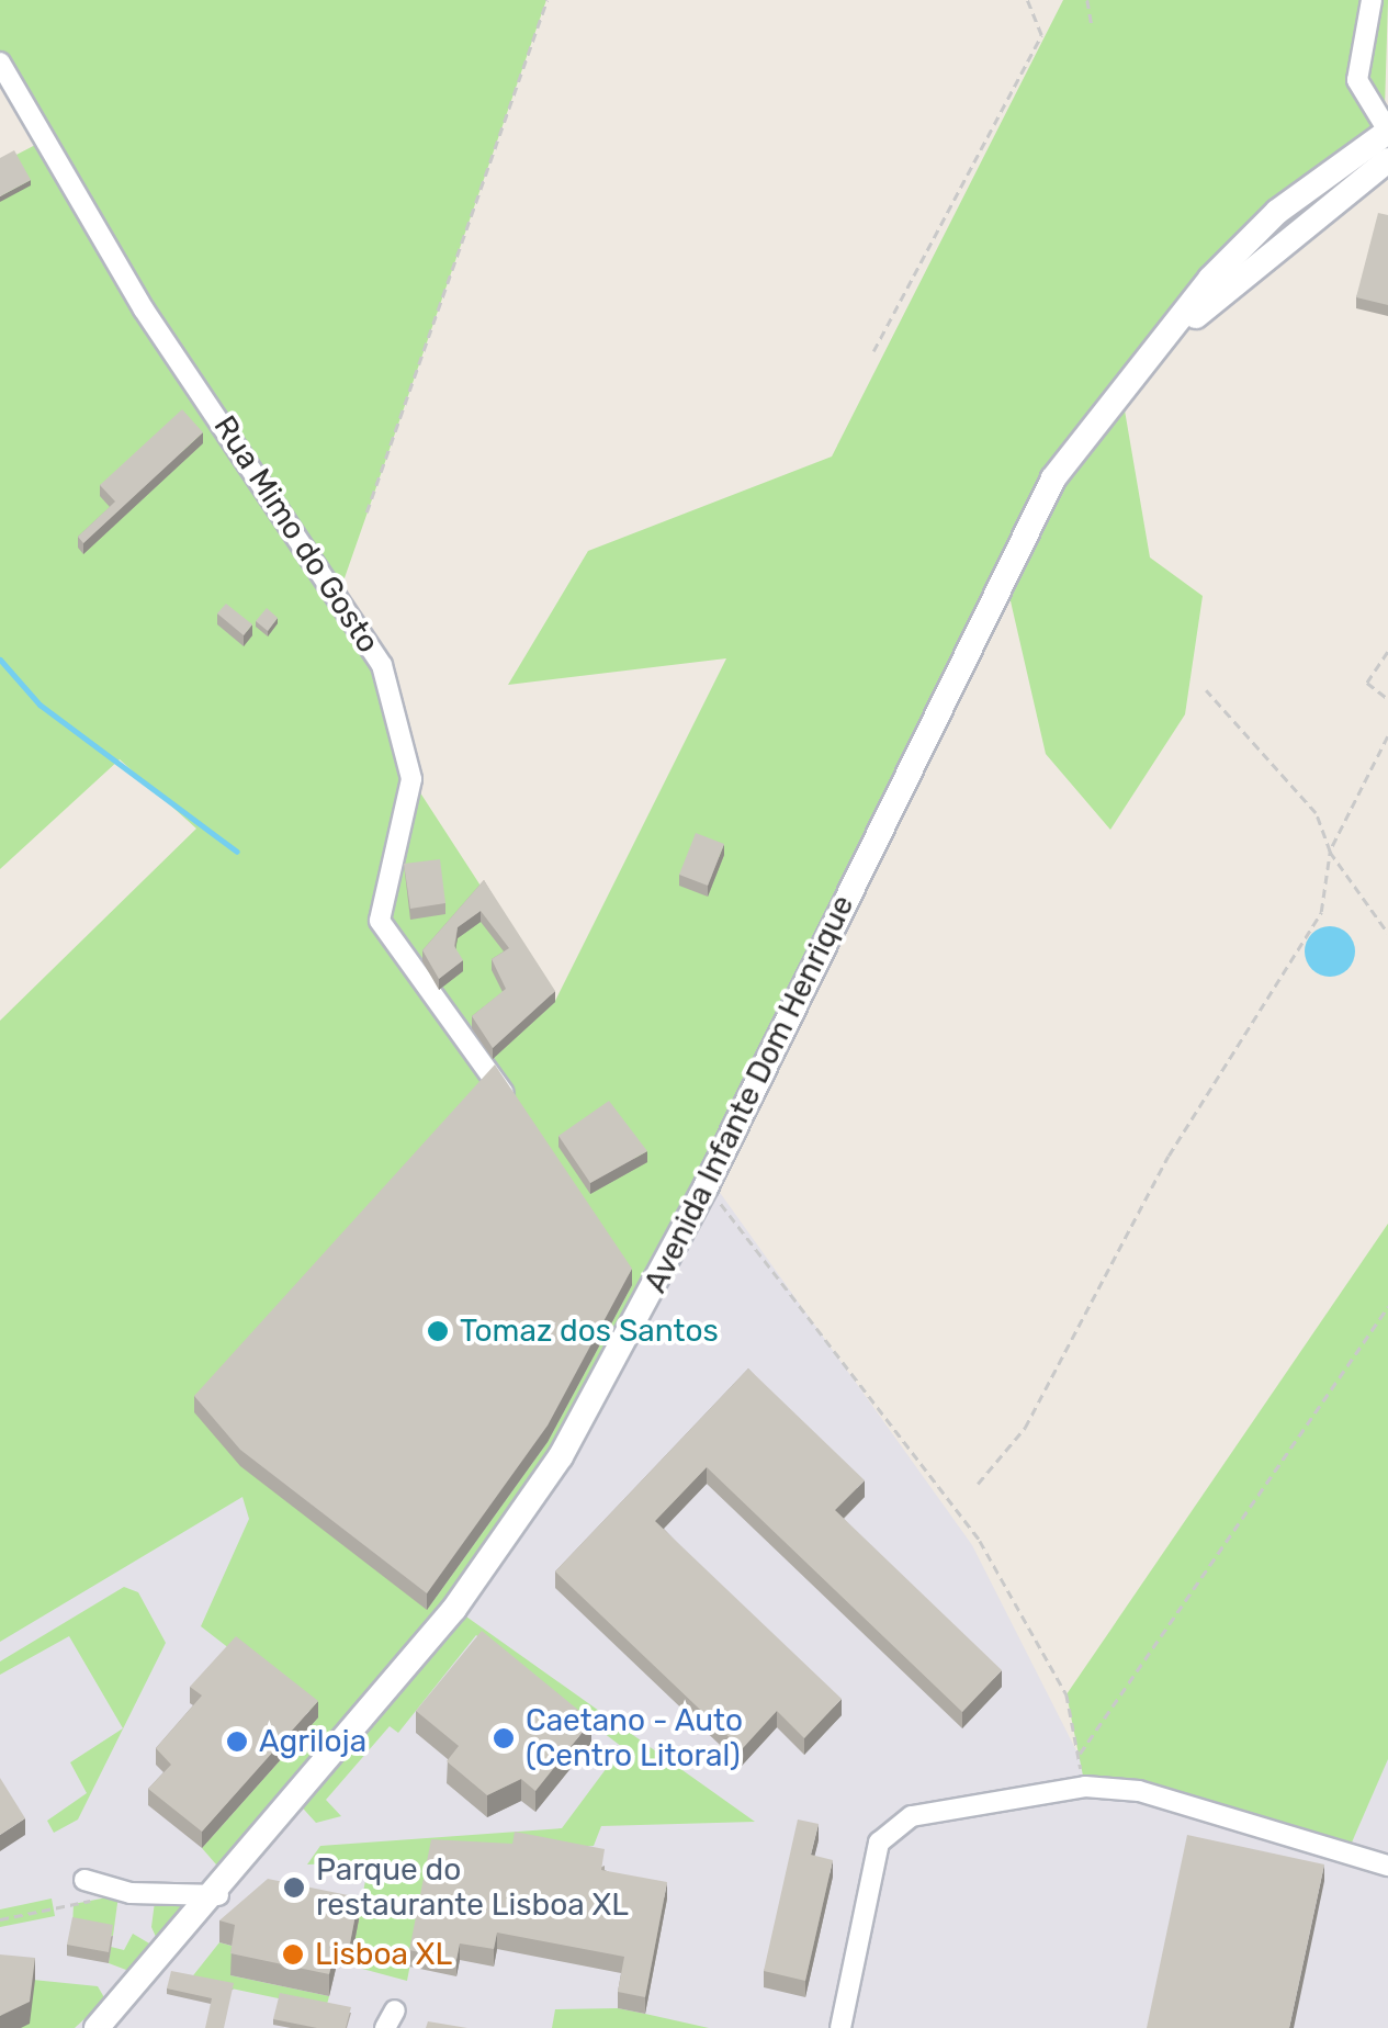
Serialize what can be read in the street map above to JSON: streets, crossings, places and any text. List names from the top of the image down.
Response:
{
  "streets": {
    "main road": ["Avenida Infante Dom Henrique"],
    "street": ["Rua Mimo do Gosto"]
  },
  "places": [
    "Tomaz dos Santos",
    "Caetano - Auto (Centro Litoral)",
    "Agriloja",
    "Parque do restaurante Lisboa XL",
    "Lisboa XL"
  ]
}
